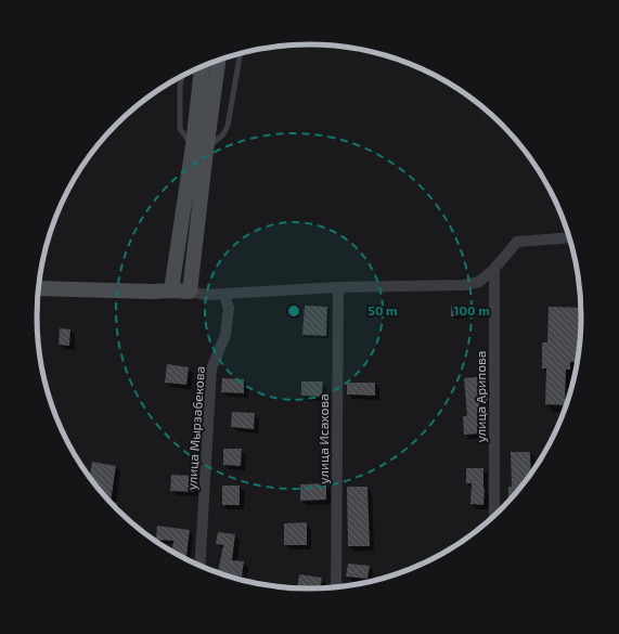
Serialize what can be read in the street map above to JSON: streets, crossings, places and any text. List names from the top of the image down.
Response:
{
  "streets": {
    "street": ["улица Арипова", "улица Мырзабекова", "улица Исахова"]
  },
  "rings": ["50 m", "100 m"]
}
